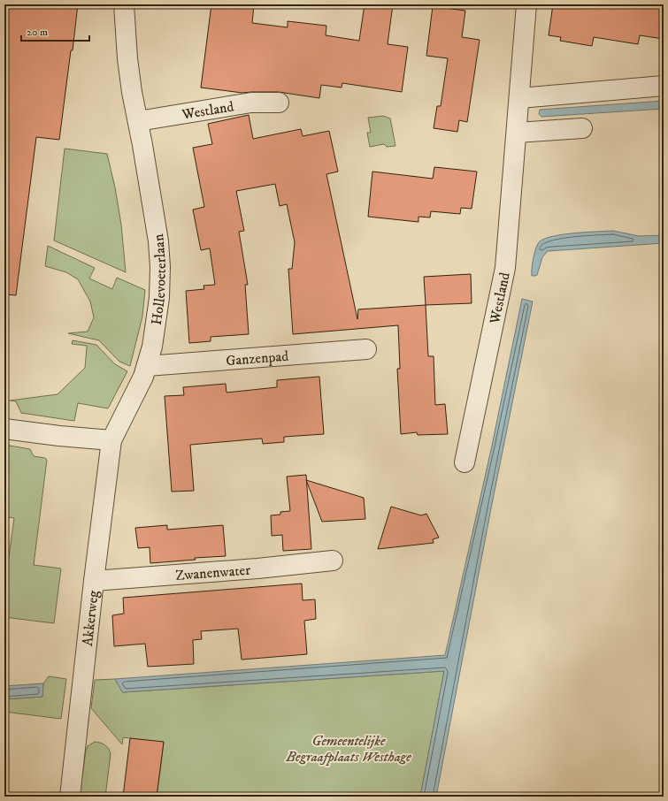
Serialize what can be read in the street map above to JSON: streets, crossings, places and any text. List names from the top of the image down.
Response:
{
  "streets": {
    "street": [
      "Westland",
      "Hollevoeterlaan",
      "Ganzenpad",
      "Zwanenwater",
      "Akkerweg"
    ]
  },
  "crossings": [
    ["Westland", "Hollevoeterlaan"],
    ["Hollevoeterlaan", "Ganzenpad"],
    ["Hollevoeterlaan", "Akkerweg"],
    ["Zwanenwater", "Akkerweg"]
  ],
  "parks": ["Gemeentelijke Begraafplaats Westhage"],
  "scale_bar": "20 m"
}
